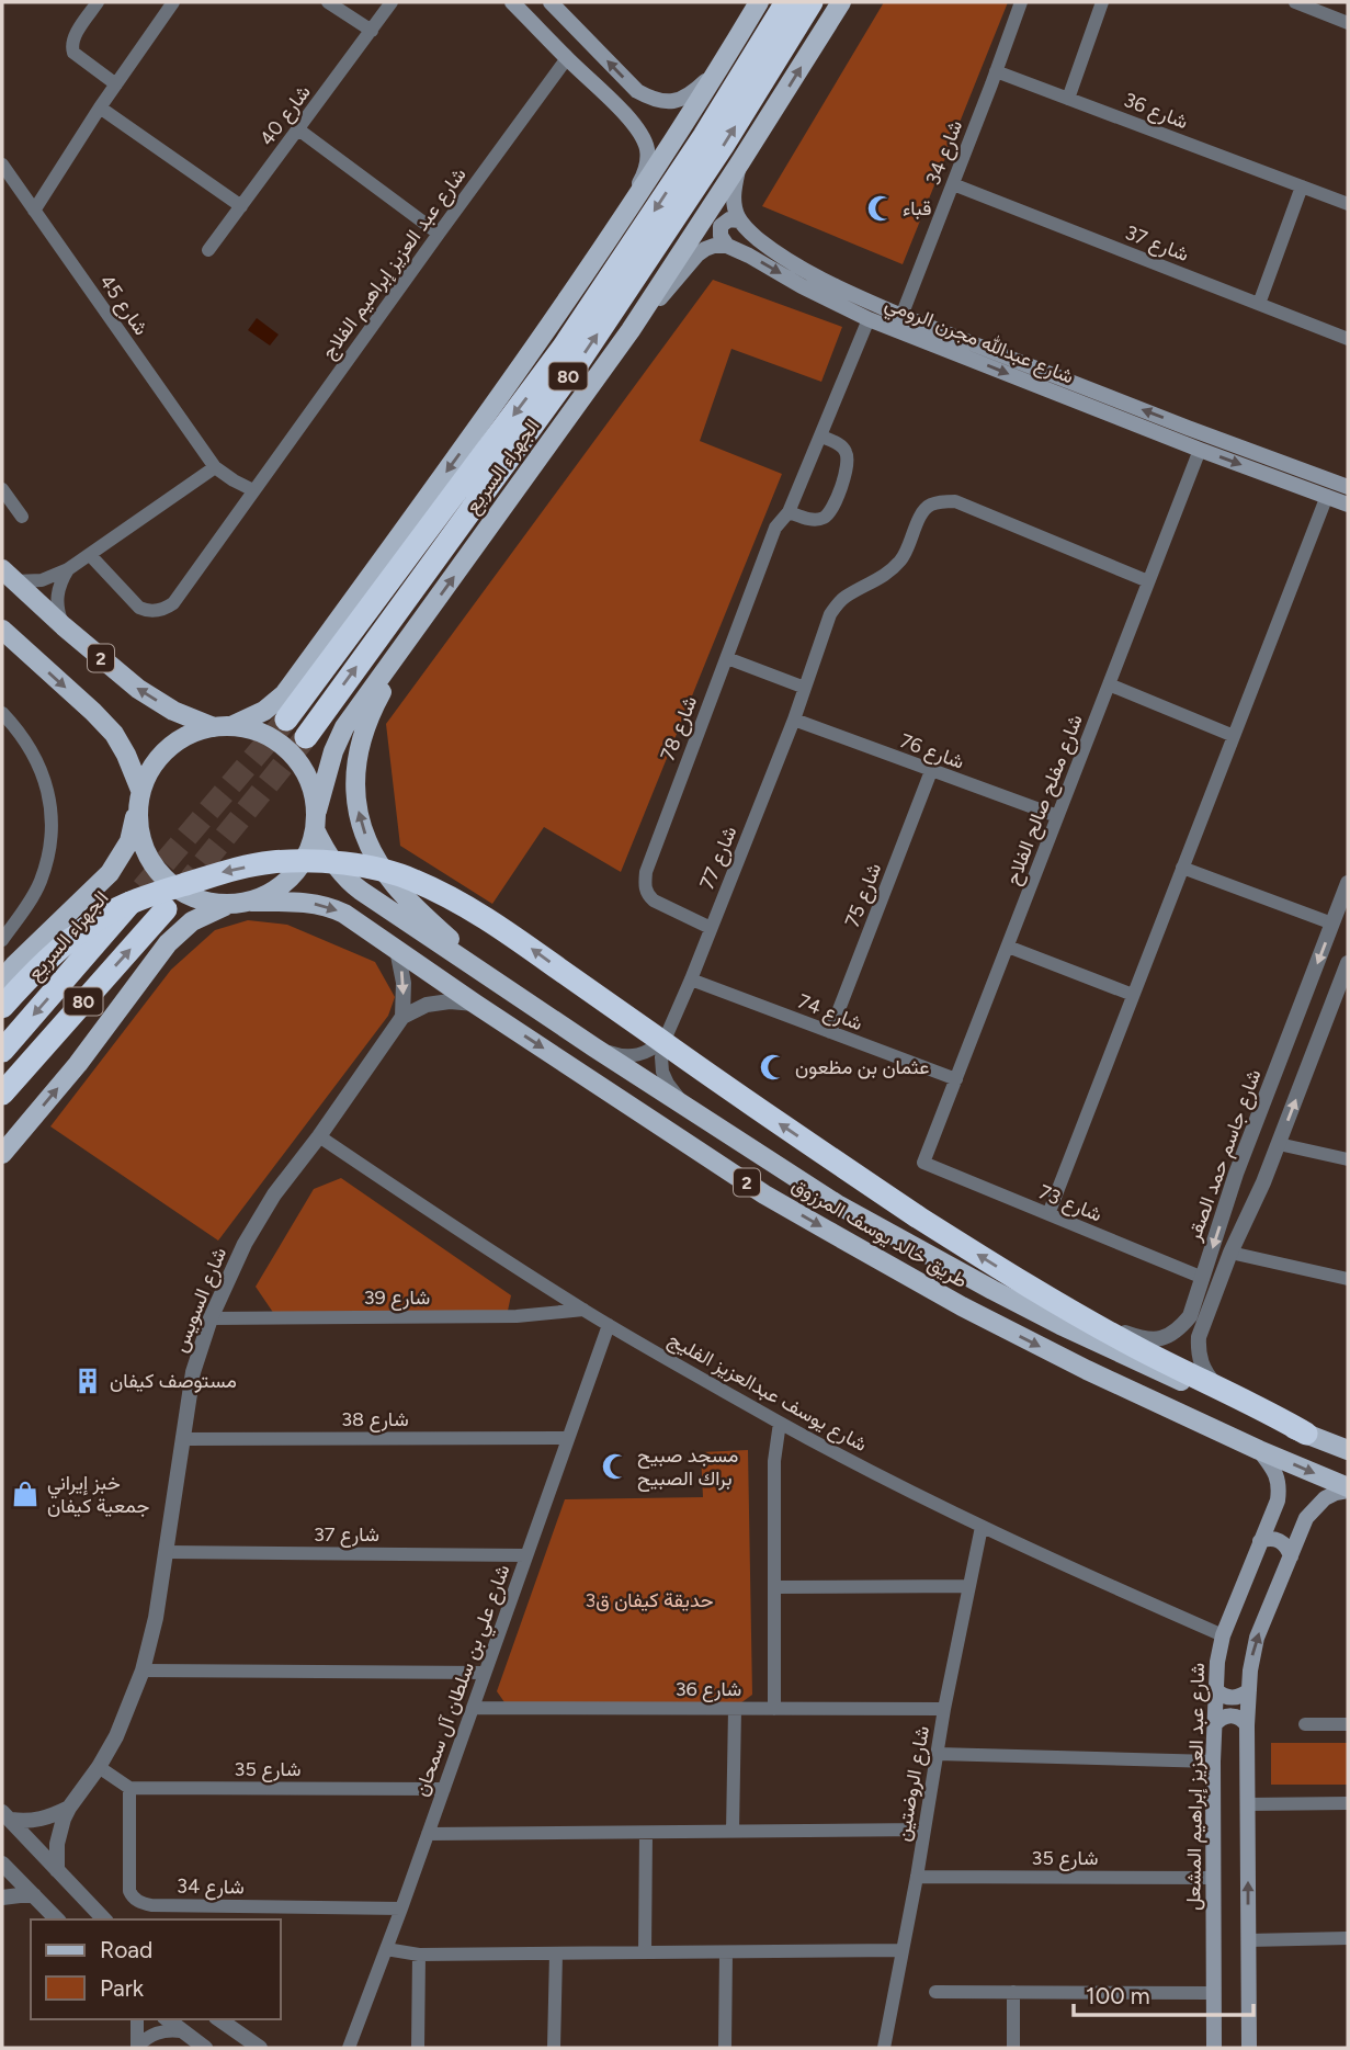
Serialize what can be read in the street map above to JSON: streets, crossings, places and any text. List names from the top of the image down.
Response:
{
  "streets": {
    "highway": ["80", "الجهراء السريع"],
    "main road": [
      "شارع عبدالله مجرن الرومي",
      "2",
      "طريق خالد يوسف المرزوق",
      "شارع عبد العزيز إبراهيم المشعل"
    ],
    "street": [
      "شارع 36",
      "شارع 40",
      "شارع 34",
      "شارع 37",
      "شارع عبد العزيز إبراهيم الفلاج",
      "شارع 45",
      "شارع 78",
      "شارع 76",
      "شارع مفلح صالح الفلاح",
      "شارع 77",
      "شارع 75",
      "شارع 74",
      "شارع جاسم حمد الصقر",
      "شارع 73",
      "39 شارع",
      "شارع السويس",
      "شارع يوسف عبدالعزيز الفليج",
      "شارع 38",
      "شارع علي بن سلطان آل سمحان",
      "شارع 35",
      "شارع الروضتين"
    ]
  },
  "crossings": [
    ["شارع 36", "شارع 34"],
    ["شارع 36", "شارع علي بن سلطان آل سمحان"],
    ["شارع 36", "شارع الروضتين"],
    ["شارع 34", "شارع 37"],
    ["شارع 34", "شارع عبدالله مجرن الرومي"],
    ["شارع 34", "شارع علي بن سلطان آل سمحان"],
    ["شارع 34", "شارع 35"],
    ["شارع 37", "شارع السويس"],
    ["شارع 37", "شارع علي بن سلطان آل سمحان"],
    ["شارع عبدالله مجرن الرومي", "شارع 78"],
    ["شارع عبدالله مجرن الرومي", "شارع مفلح صالح الفلاح"],
    ["الجهراء السريع", "2"],
    ["الجهراء السريع", "طريق خالد يوسف المرزوق"],
    ["2", "طريق خالد يوسف المرزوق"],
    ["شارع 78", "شارع 77"],
    ["شارع 76", "شارع مفلح صالح الفلاح"],
    ["شارع 76", "شارع 77"],
    ["شارع 76", "شارع 75"],
    ["شارع مفلح صالح الفلاح", "شارع 77"],
    ["شارع مفلح صالح الفلاح", "شارع 74"],
    ["شارع مفلح صالح الفلاح", "شارع 73"],
    ["شارع 77", "شارع 74"],
    ["شارع 77", "طريق خالد يوسف المرزوق"],
    ["شارع 75", "شارع 74"],
    ["شارع جاسم حمد الصقر", "شارع 73"],
    ["طريق خالد يوسف المرزوق", "شارع عبد العزيز إبراهيم المشعل"],
    ["39 شارع", "شارع السويس"],
    ["39 شارع", "شارع يوسف عبدالعزيز الفليج"],
    ["شارع السويس", "شارع يوسف عبدالعزيز الفليج"],
    ["شارع السويس", "شارع 38"],
    ["شارع يوسف عبدالعزيز الفليج", "شارع علي بن سلطان آل سمحان"],
    ["شارع يوسف عبدالعزيز الفليج", "شارع الروضتين"],
    ["شارع يوسف عبدالعزيز الفليج", "شارع عبد العزيز إبراهيم المشعل"],
    ["شارع 38", "شارع علي بن سلطان آل سمحان"],
    ["شارع علي بن سلطان آل سمحان", "شارع 35"],
    ["شارع 35", "شارع الروضتين"],
    ["شارع 35", "شارع عبد العزيز إبراهيم المشعل"]
  ],
  "parks": ["حديقة كيفان ق3"],
  "places": {
    "mosque": ["قباء", "عثمان بن مظعون", "مسجد صبيح براك الصبيح"],
    "building": ["مستوصف كيفان"],
    "shop": ["خبز إيراني جمعية كيفان"]
  },
  "legend": ["Road", "Park"],
  "scale_bar": "100 m"
}
